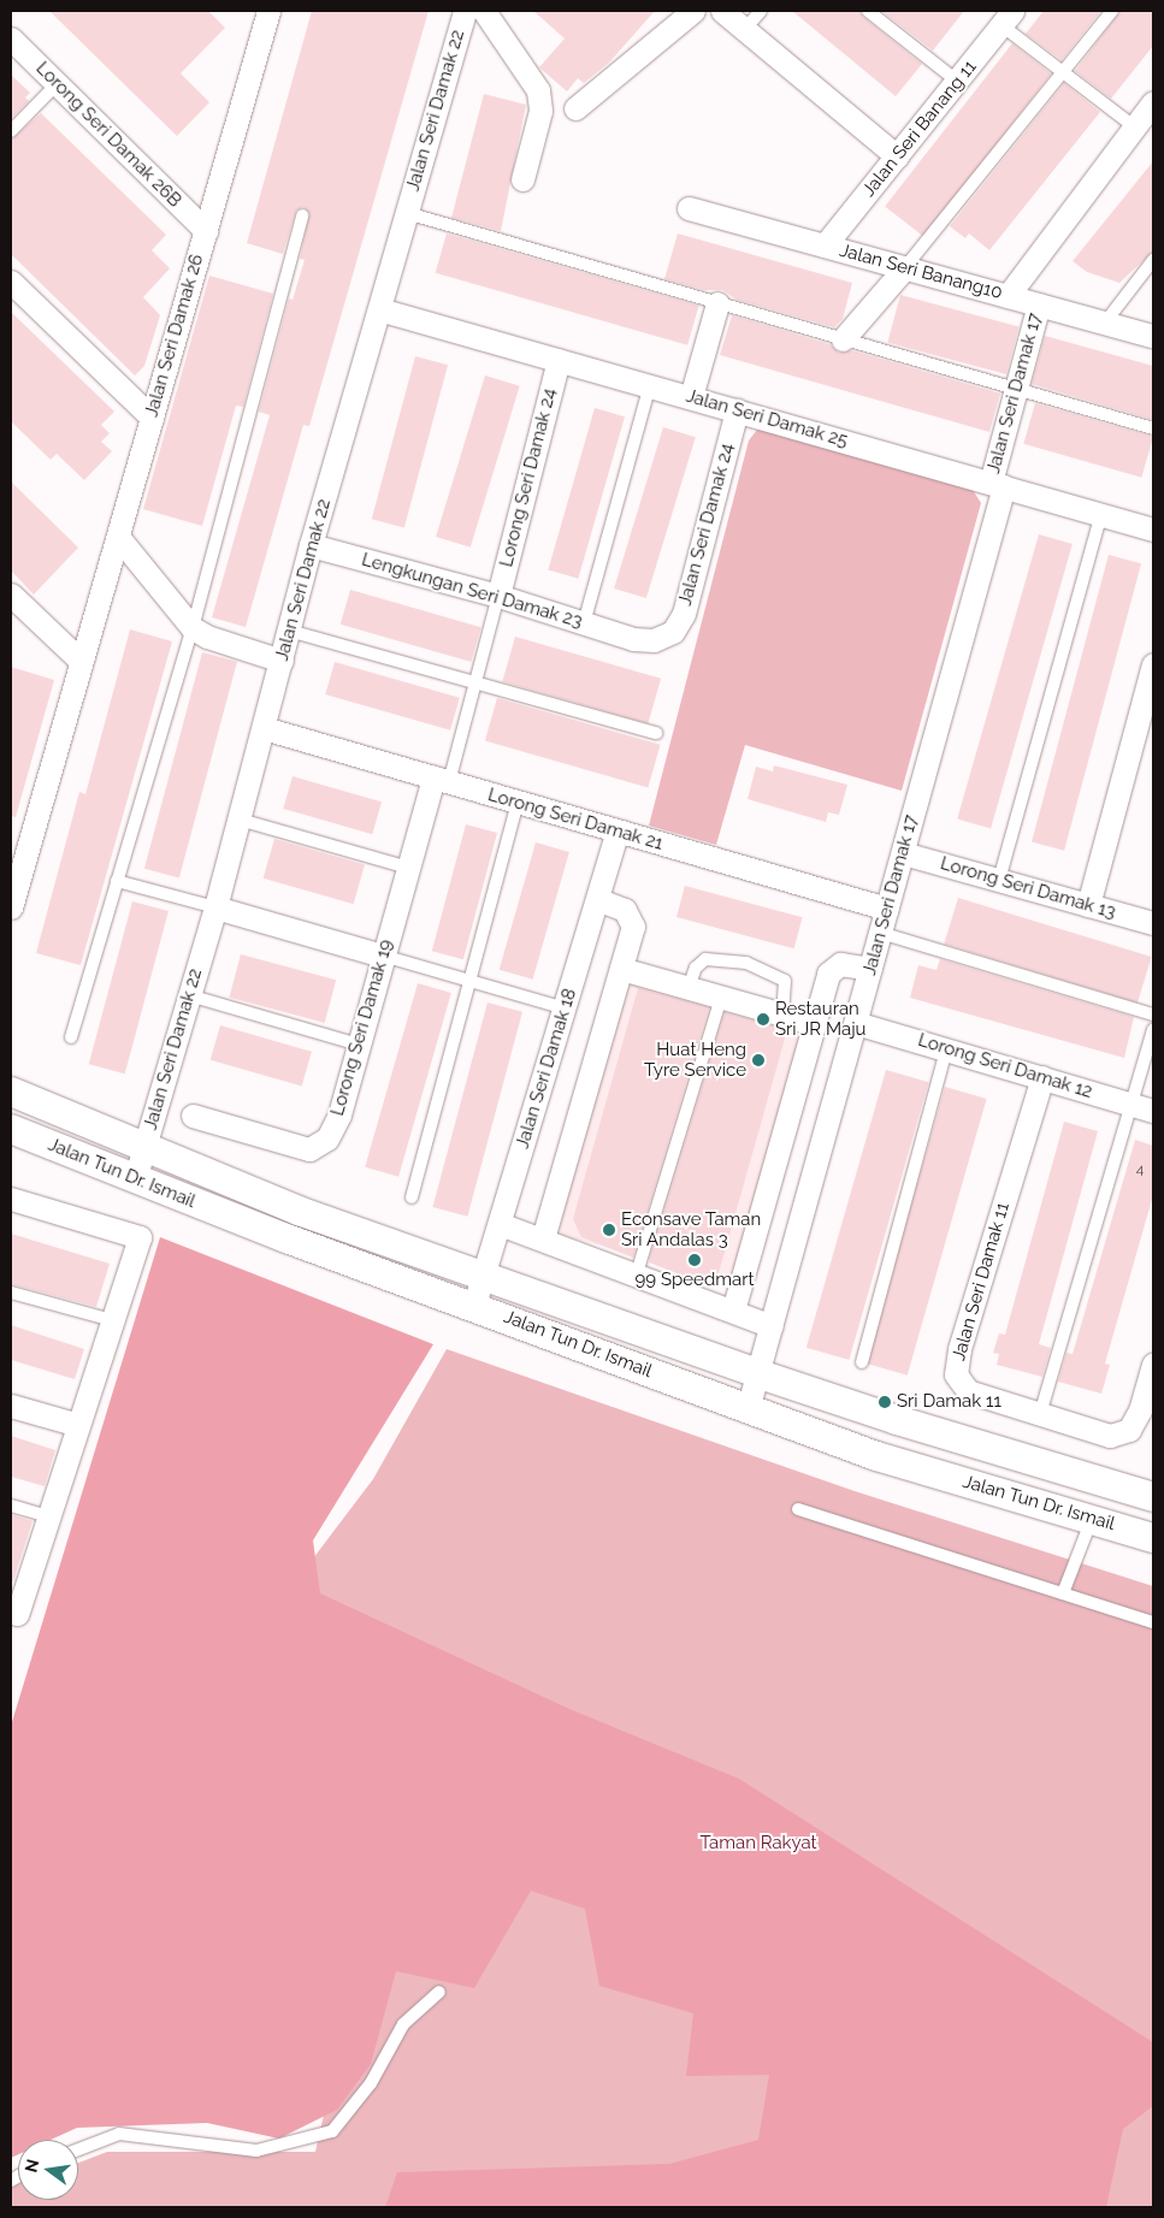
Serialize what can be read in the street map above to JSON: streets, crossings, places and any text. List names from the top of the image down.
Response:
{
  "streets": {
    "street": [
      "Jalan Seri Damak 22",
      "Jalan Seri Banang 11",
      "Lorong Seri Damak 26B",
      "Jalan Seri Banang10",
      "Jalan Seri Damak 26",
      "Jalan Seri Damak 17",
      "Jalan Seri Damak 25",
      "Lorong Seri Damak 24",
      "Jalan Seri Damak 24",
      "Lengkungan Seri Damak 23",
      "Lorong Seri Damak 21",
      "Lorong Seri Damak 13",
      "Lorong Seri Damak 19",
      "Lorong Seri Damak 12",
      "Jalan Seri Damak 18",
      "Jalan Tun Dr. Ismail",
      "Jalan Seri Damak 11"
    ]
  },
  "crossings": [
    ["Jalan Seri Damak 22", "Jalan Seri Damak 25"],
    ["Jalan Seri Damak 22", "Lengkungan Seri Damak 23"],
    ["Jalan Seri Damak 22", "Lorong Seri Damak 21"],
    ["Jalan Seri Damak 22", "Jalan Tun Dr. Ismail"],
    ["Jalan Seri Banang 11", "Jalan Seri Banang10"],
    ["Lorong Seri Damak 26B", "Jalan Seri Damak 26"],
    ["Jalan Seri Banang10", "Jalan Seri Damak 17"],
    ["Jalan Seri Damak 17", "Jalan Seri Damak 25"],
    ["Jalan Seri Damak 17", "Lorong Seri Damak 21"],
    ["Jalan Seri Damak 17", "Lorong Seri Damak 13"],
    ["Jalan Seri Damak 17", "Lorong Seri Damak 12"],
    ["Jalan Seri Damak 17", "Jalan Tun Dr. Ismail"],
    ["Jalan Seri Damak 25", "Lorong Seri Damak 24"],
    ["Jalan Seri Damak 25", "Jalan Seri Damak 24"],
    ["Lorong Seri Damak 24", "Lengkungan Seri Damak 23"],
    ["Jalan Seri Damak 24", "Lengkungan Seri Damak 23"],
    ["Lorong Seri Damak 21", "Lorong Seri Damak 19"],
    ["Lorong Seri Damak 21", "Jalan Seri Damak 18"],
    ["Lorong Seri Damak 12", "Jalan Seri Damak 11"],
    ["Jalan Seri Damak 18", "Jalan Tun Dr. Ismail"]
  ],
  "parks": ["Taman Rakyat"],
  "places": [
    "Restauran Sri JR Maju",
    "Huat Heng Tyre Service",
    "Econsave Taman Sri Andalas 3",
    "99 Speedmart",
    "Sri Damak 11"
  ],
  "house_numbers": ["4"],
  "north": "left"
}
